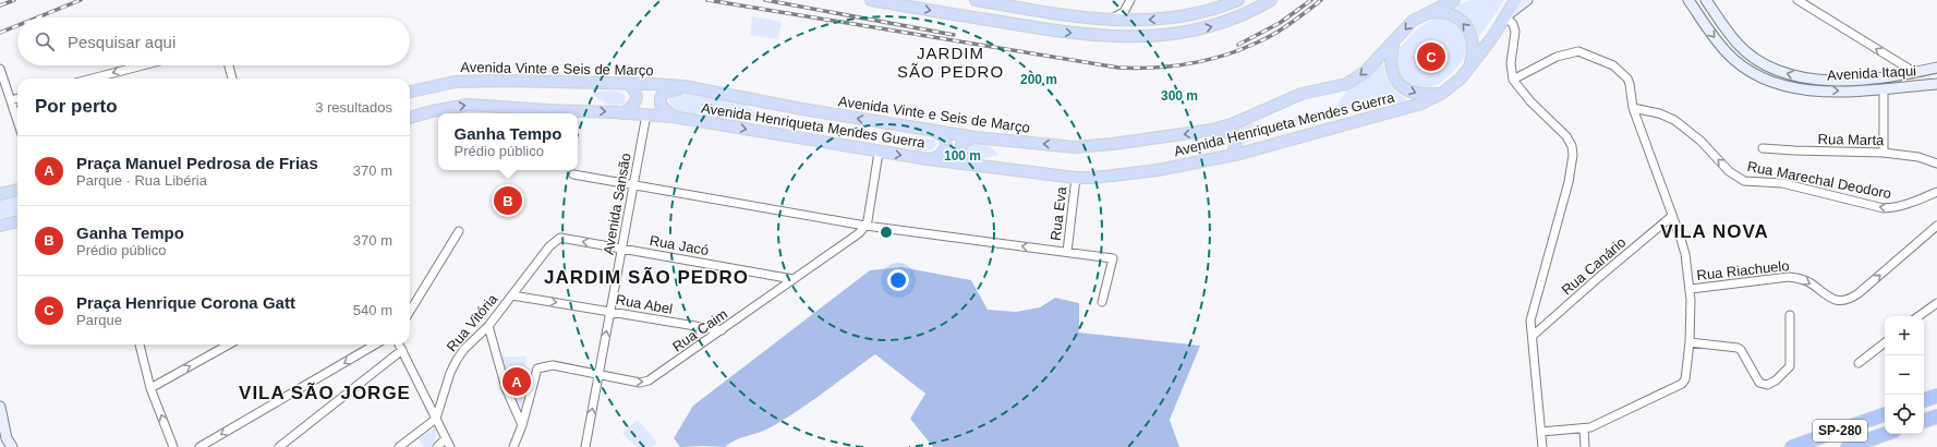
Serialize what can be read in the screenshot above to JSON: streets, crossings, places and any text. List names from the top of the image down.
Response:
{
  "streets": {
    "highway": ["SP-280"],
    "main road": ["Avenida Vinte e Seis de Março", "Avenida Itaqui", "Avenida Henriqueta Mendes Guerra"],
    "street": [
      "Rua Marta",
      "Rua Marechal Deodoro",
      "Avenida Sansão",
      "Rua Eva",
      "Rua Jacó",
      "Rua Canário",
      "Rua Riachuelo",
      "Rua Abel",
      "Rua Vitória",
      "Rua Caim"
    ]
  },
  "crossings": [
    ["Avenida Vinte e Seis de Março", "Avenida Henriqueta Mendes Guerra"],
    ["Avenida Henriqueta Mendes Guerra", "Avenida Sansão"],
    ["Avenida Henriqueta Mendes Guerra", "Rua Eva"],
    ["Avenida Sansão", "Rua Jacó"],
    ["Avenida Sansão", "Rua Abel"],
    ["Avenida Sansão", "Rua Caim"],
    ["Rua Jacó", "Rua Vitória"],
    ["Rua Jacó", "Rua Caim"],
    ["Rua Abel", "Rua Vitória"],
    ["Rua Abel", "Rua Caim"]
  ],
  "one_way": [
    "Avenida Vinte e Seis de Março",
    "Avenida Henriqueta Mendes Guerra",
    "Rua Marechal Deodoro",
    "Avenida Sansão",
    "Rua Riachuelo",
    "Rua Abel"
  ],
  "districts": [
    "JARDIM SÃO PEDRO",
    "VILA NOVA",
    "JARDIM SÃO PEDRO",
    "VILA SÃO JORGE"
  ],
  "page": {
    "search": "Pesquisar aqui",
    "pins": ["C", "B", "A"],
    "heading": ["Por perto", "3 resultados"],
    "popup": ["Ganha Tempo", "Prédio público"],
    "list": [
      {
        "mark": "A",
        "name": "Praça Manuel Pedrosa de Frias",
        "note": "Parque · Rua Libéria",
        "value": "370 m"
      },
      {
        "mark": "B",
        "name": "Ganha Tempo",
        "note": "Prédio público",
        "value": "370 m"
      },
      {
        "mark": "C",
        "name": "Praça Henrique Corona Gatt",
        "note": "Parque",
        "value": "540 m"
      }
    ],
    "map_buttons": ["+", "−"]
  },
  "rings": ["200 m", "300 m", "100 m"]
}
